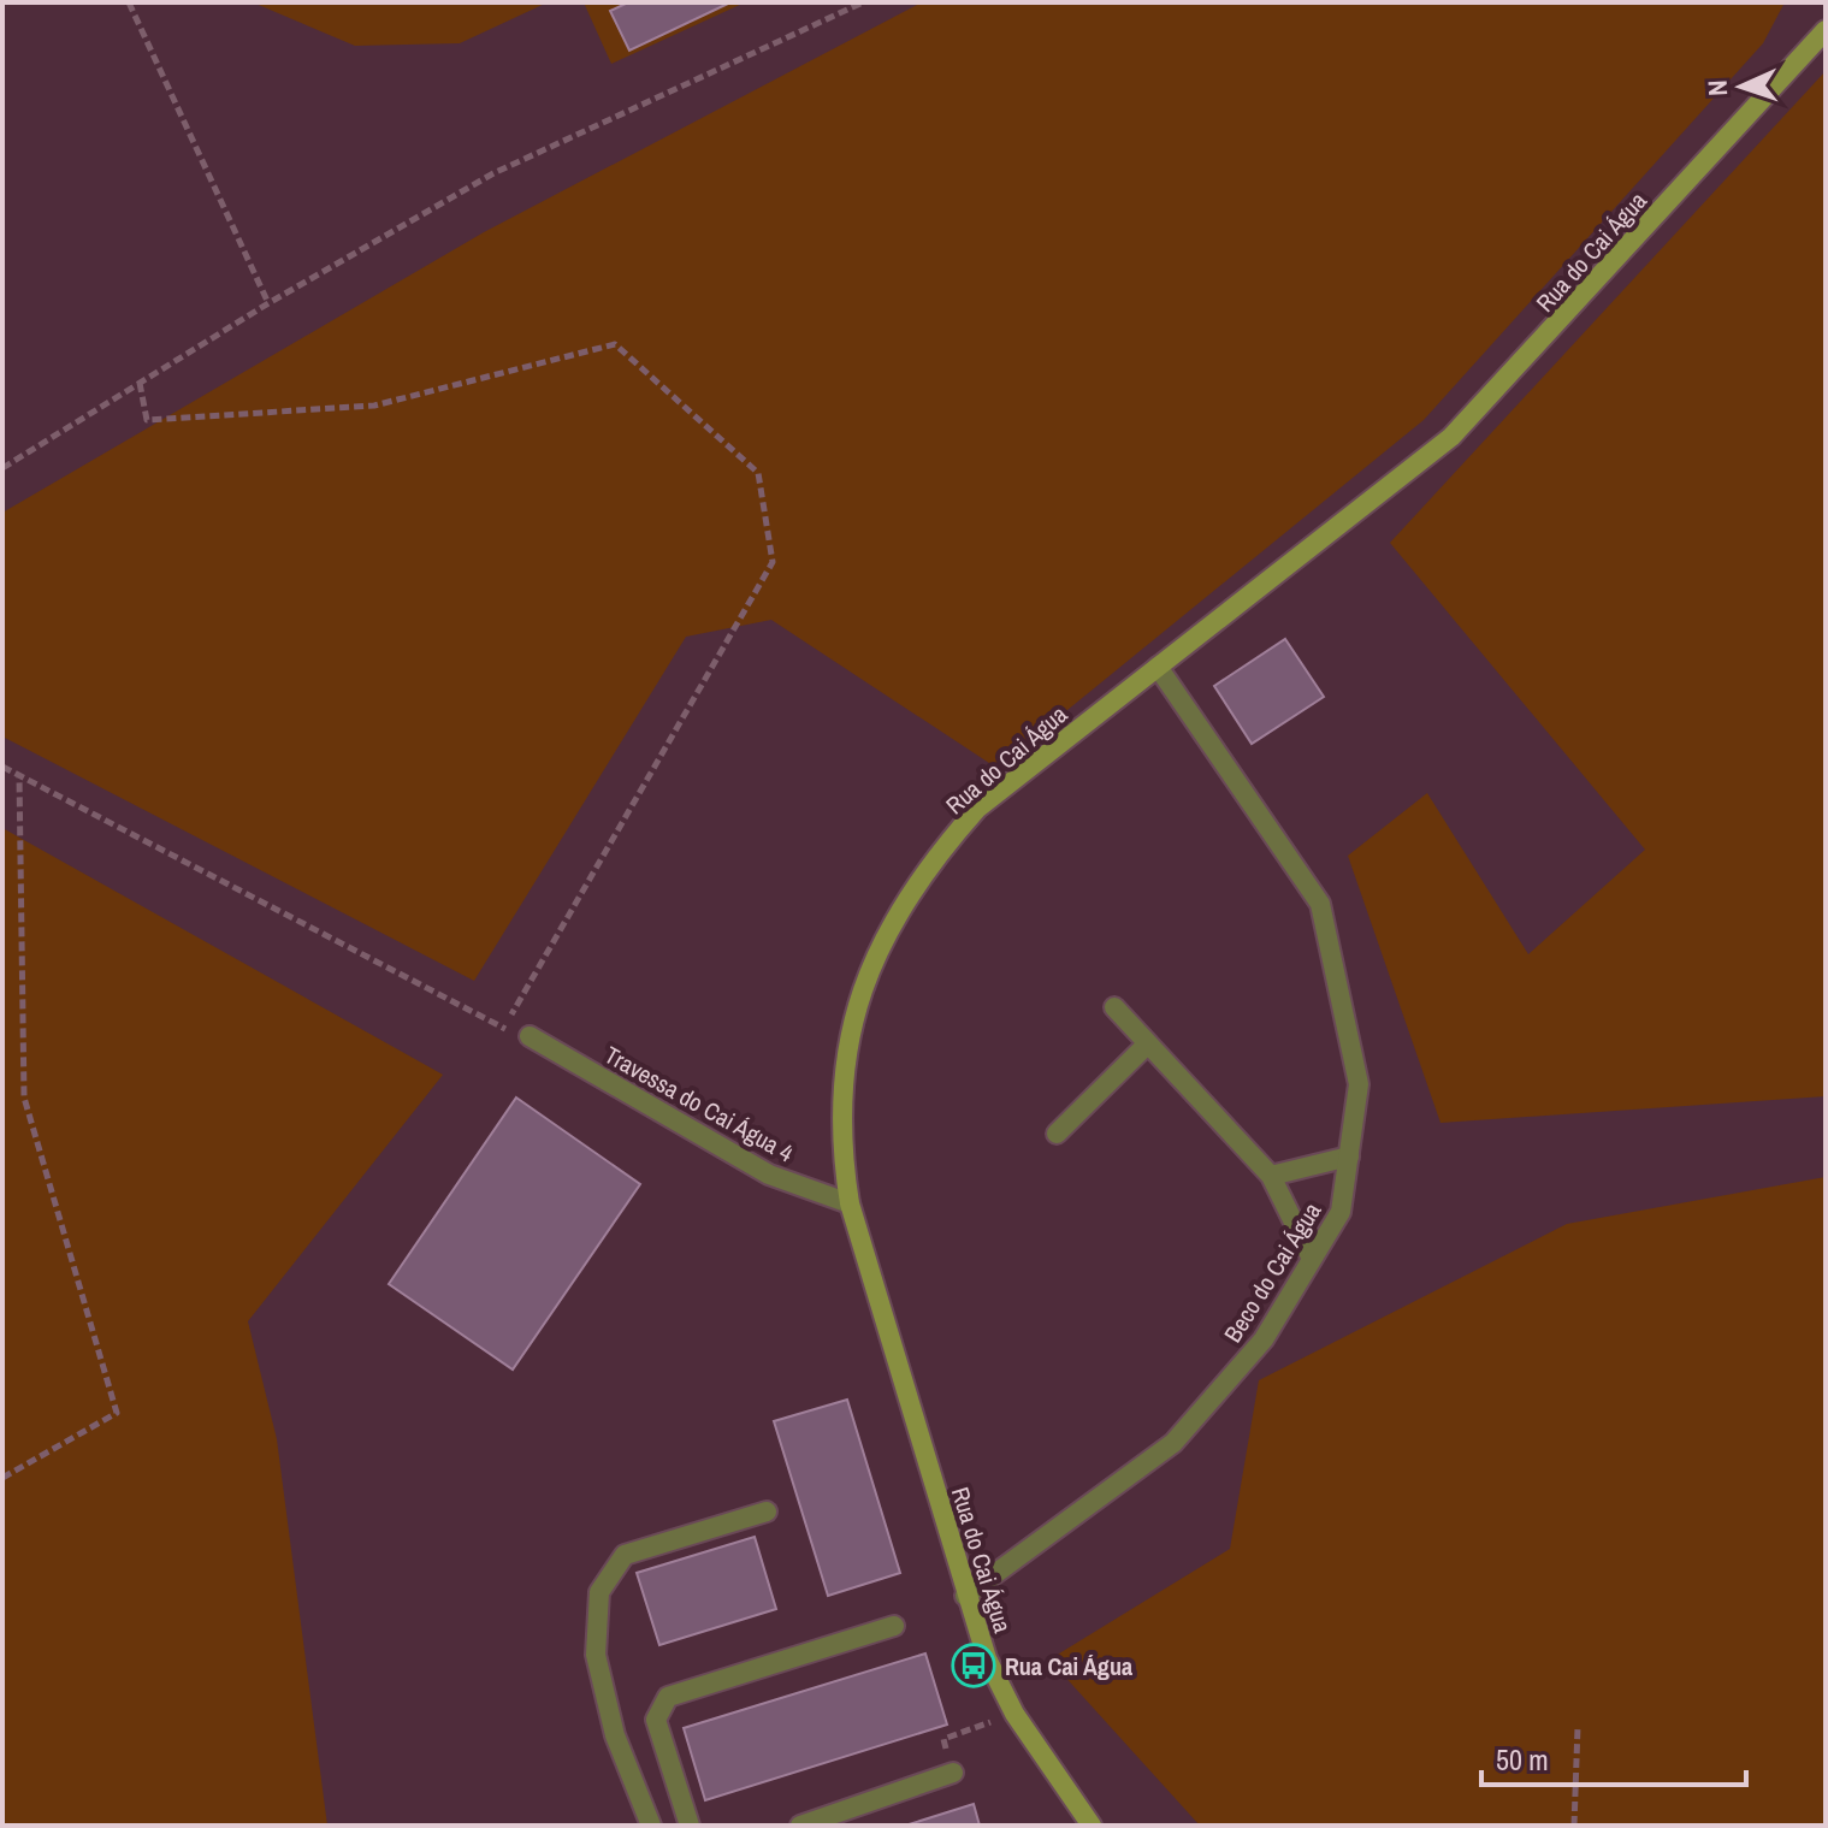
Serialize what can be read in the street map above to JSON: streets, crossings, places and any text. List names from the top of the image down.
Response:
{
  "streets": {
    "street": ["Rua do Cai Água", "Travessa do Cai Água 4", "Beco do Cai Água"]
  },
  "crossings": [
    ["Rua do Cai Água", "Travessa do Cai Água 4"],
    ["Rua do Cai Água", "Beco do Cai Água"]
  ],
  "places": {
    "bus stop": ["Rua Cai Água"]
  },
  "scale_bar": "50 m",
  "north": "left"
}
